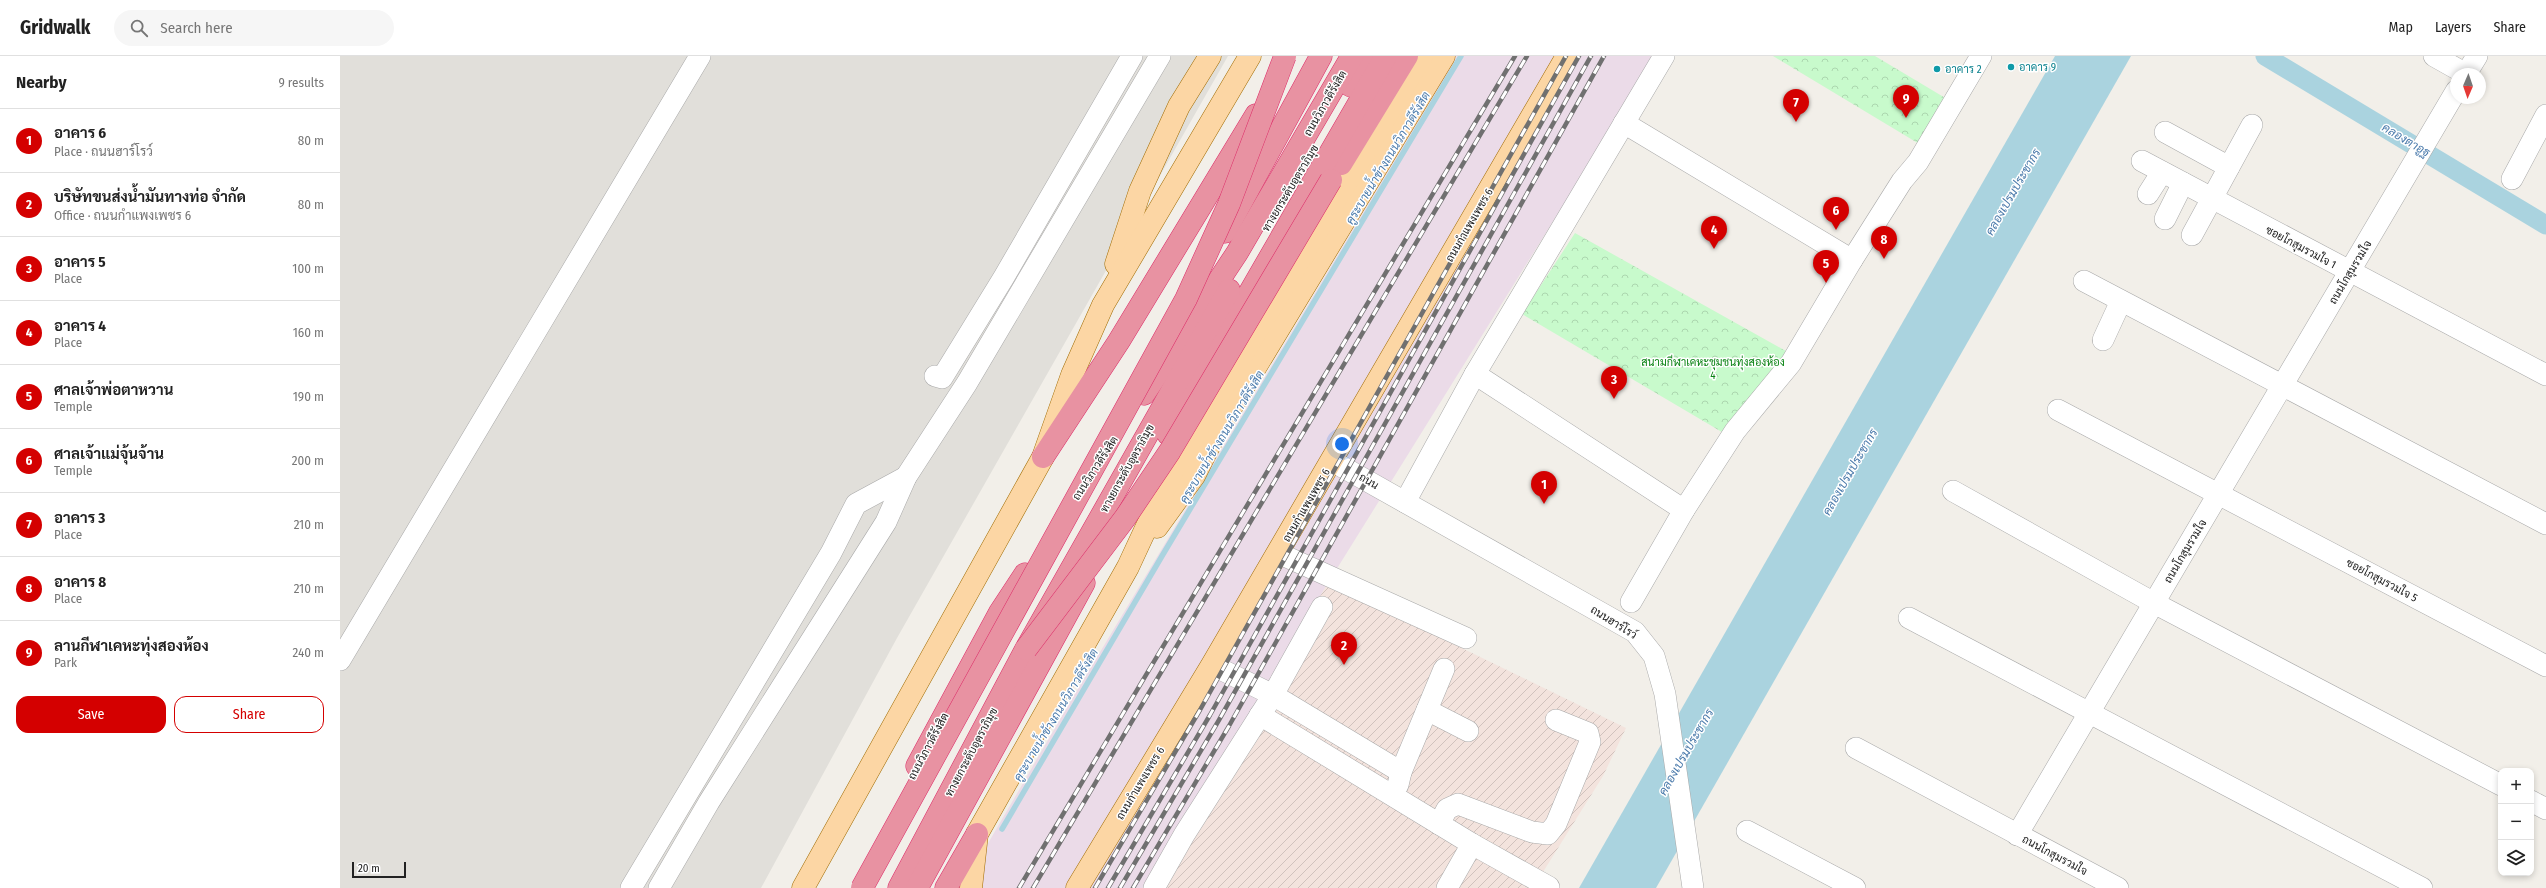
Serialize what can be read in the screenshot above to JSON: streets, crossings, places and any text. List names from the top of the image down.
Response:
{
  "streets": {
    "highway": ["ถนนวิภาวดีรังสิต", "ทางยกระดับอุตราภิมุข"],
    "main road": ["ถนนกำแพงเพชร 6"],
    "street": [
      "ซอยโกสุมรวมใจ 1",
      "ถนนโกสุมรวมใจ",
      "ถนน",
      "ซอยโกสุมรวมใจ 5",
      "ถนนฮาร์โรว์"
    ]
  },
  "crossings": [
    ["ถนนกำแพงเพชร 6", "ถนน"],
    ["ซอยโกสุมรวมใจ 1", "ถนนโกสุมรวมใจ"],
    ["ถนนโกสุมรวมใจ", "ซอยโกสุมรวมใจ 5"],
    ["ถนน", "ถนนฮาร์โรว์"]
  ],
  "water": ["คลองตาอูฐ", "คูระบายน้ำข้างถนนวิภาวดีรังสิต", "คลองเปรมประชากร"],
  "parks": ["สนามกีฬาเคหะชุมชนทุ่งสองห้อง 4"],
  "places": ["อาคาร 9", "อาคาร 2"],
  "scale_bar": "20 m",
  "north": "bottom",
  "page": {
    "header": "Gridwalk",
    "search": "Search here",
    "nav": ["Map", "Layers", "Share"],
    "heading": ["Nearby", "9 results"],
    "pins": [
      "9",
      "7",
      "6",
      "4",
      "8",
      "5",
      "3",
      "1",
      "2"
    ],
    "list": [
      {
        "mark": "1",
        "name": "อาคาร 6",
        "note": "Place · ถนนฮาร์โรว์",
        "value": "80 m"
      },
      {
        "mark": "2",
        "name": "บริษัทขนส่งน้ำมันทางท่อ จำกัด",
        "note": "Office · ถนนกำแพงเพชร 6",
        "value": "80 m"
      },
      {
        "mark": "3",
        "name": "อาคาร 5",
        "note": "Place",
        "value": "100 m"
      },
      {
        "mark": "4",
        "name": "อาคาร 4",
        "note": "Place",
        "value": "160 m"
      },
      {
        "mark": "5",
        "name": "ศาลเจ้าพ่อตาหวาน",
        "note": "Temple",
        "value": "190 m"
      },
      {
        "mark": "6",
        "name": "ศาลเจ้าแม่จุ้นจ้าน",
        "note": "Temple",
        "value": "200 m"
      },
      {
        "mark": "7",
        "name": "อาคาร 3",
        "note": "Place",
        "value": "210 m"
      },
      {
        "mark": "8",
        "name": "อาคาร 8",
        "note": "Place",
        "value": "210 m"
      },
      {
        "mark": "9",
        "name": "ลานกีฬาเคหะทุ่งสองห้อง",
        "note": "Park",
        "value": "240 m"
      }
    ],
    "buttons": ["Save", "Share"],
    "map_buttons": ["+", "−"],
    "scale": "20 m"
  }
}
